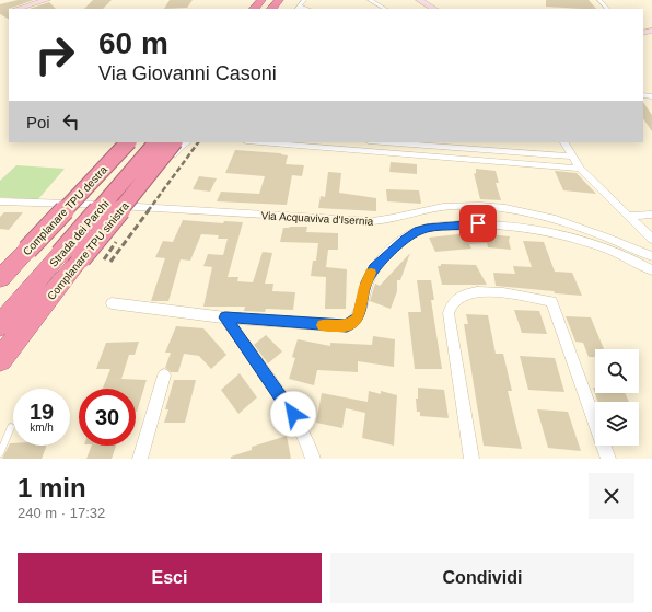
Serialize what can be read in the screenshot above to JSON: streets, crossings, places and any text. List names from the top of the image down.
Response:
{
  "streets": {
    "highway": ["Complanare TPU destra", "Strada dei Parchi", "Complanare TPU sinistra"],
    "street": ["Via Acquaviva d'Isernia"]
  },
  "crossings": [
    ["Strada dei Parchi", "Complanare TPU sinistra"]
  ],
  "page": {
    "turn": ["60 m", "Via Giovanni Casoni"],
    "then": "Poi",
    "speed": "19 km/h",
    "limit": "30",
    "heading": ["1 min", "240 m · 17:32"],
    "buttons": ["Esci", "Condividi"]
  }
}
